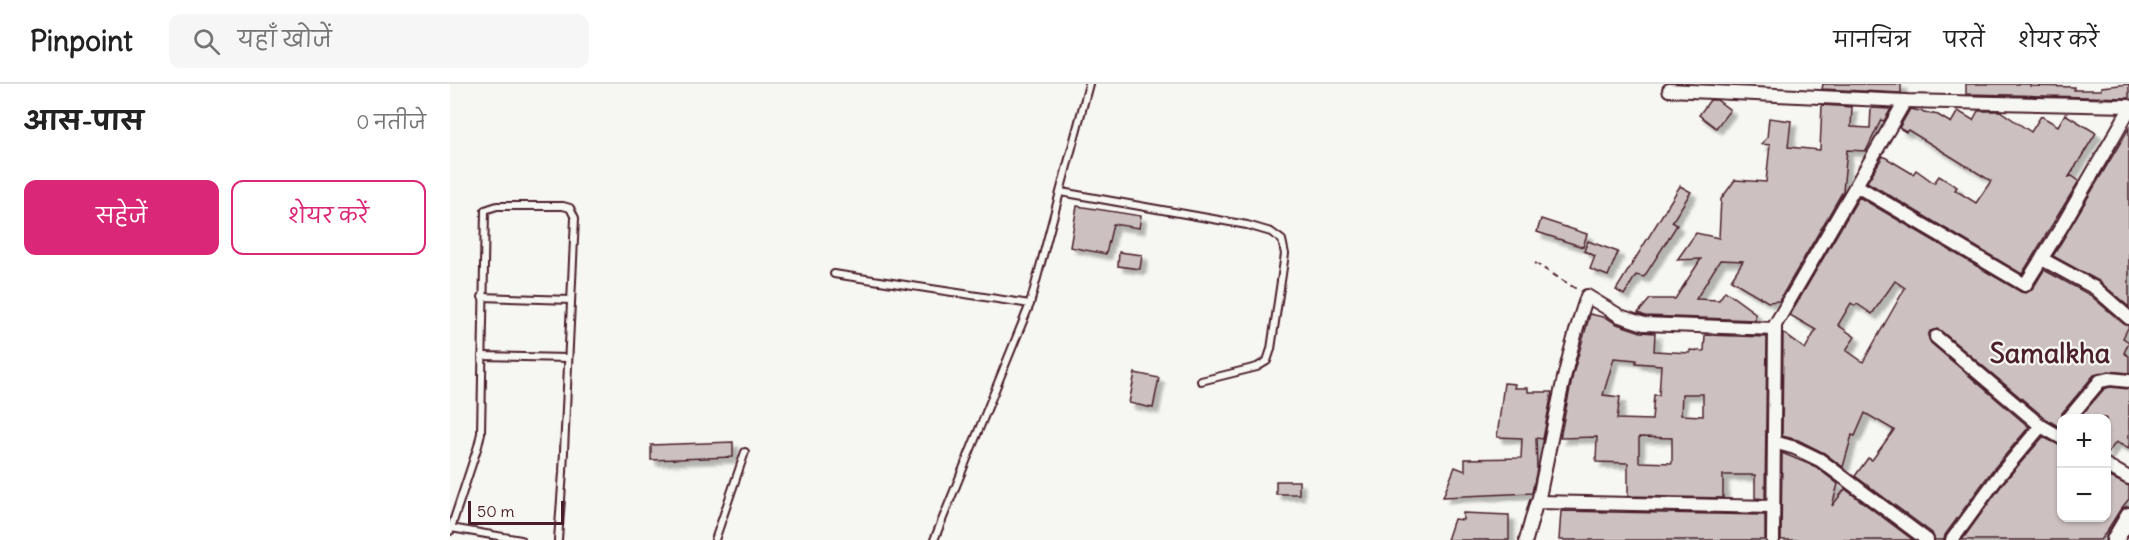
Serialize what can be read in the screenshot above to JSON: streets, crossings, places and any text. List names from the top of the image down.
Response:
{
  "districts": ["Samalkha"],
  "scale_bar": "50 m",
  "page": {
    "header": "Pinpoint",
    "search": "यहाँ खोजें",
    "nav": ["मानचित्र", "परतें", "शेयर करें"],
    "heading": ["आस-पास", "0 नतीजे"],
    "buttons": ["सहेजें", "शेयर करें"],
    "map_buttons": ["+", "−"],
    "scale": "50 m"
  }
}
